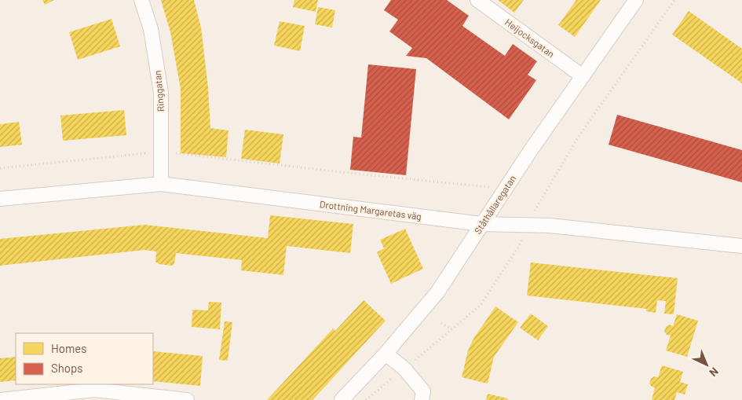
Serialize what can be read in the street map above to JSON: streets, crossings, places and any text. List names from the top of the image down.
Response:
{
  "streets": {
    "street": [
      "Heijocksgatan",
      "Ringgatan",
      "Ståthållaregatan",
      "Drottning Margaretas väg"
    ]
  },
  "crossings": [
    ["Heijocksgatan", "Ståthållaregatan"],
    ["Ringgatan", "Drottning Margaretas väg"],
    ["Ståthållaregatan", "Drottning Margaretas väg"]
  ],
  "legend": ["Homes", "Shops"],
  "north": "bottom right"
}
